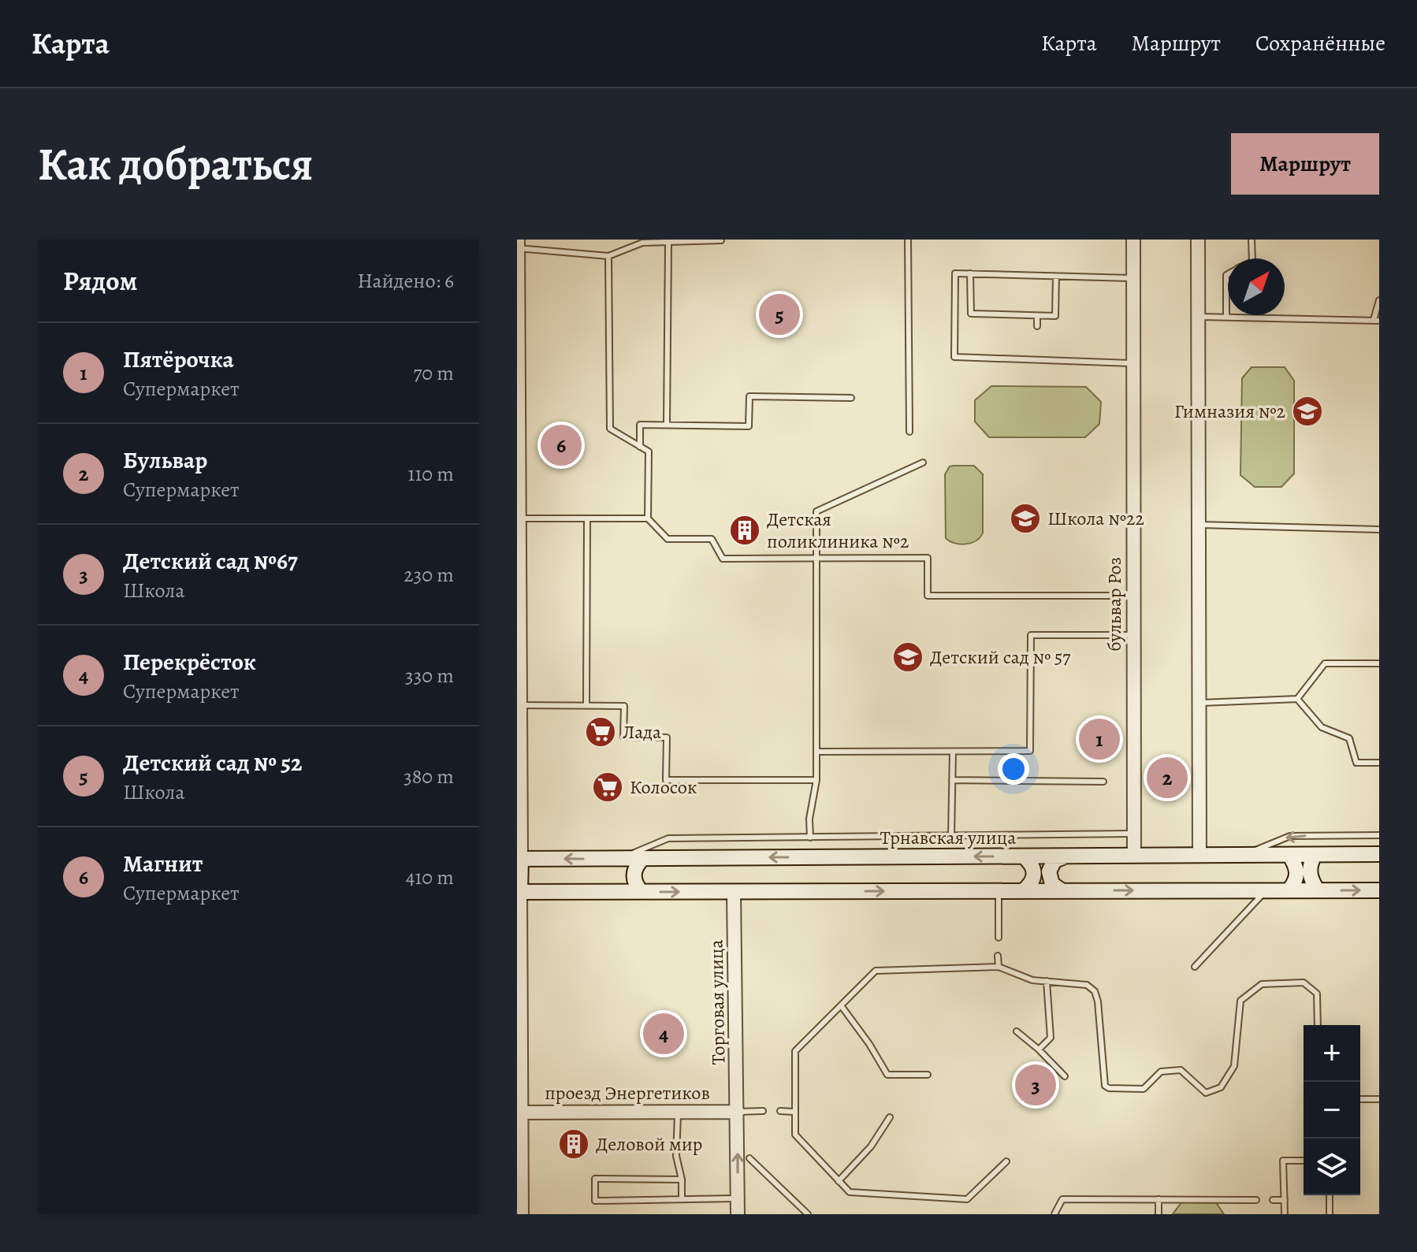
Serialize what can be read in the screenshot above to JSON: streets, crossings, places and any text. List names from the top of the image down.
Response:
{
  "streets": {
    "main road": ["Трнавская улица"],
    "street": ["бульвар Роз", "Торговая улица", "проезд Энергетиков"]
  },
  "crossings": [
    ["бульвар Роз", "Трнавская улица"],
    ["Торговая улица", "проезд Энергетиков"]
  ],
  "places": {
    "school or university": ["Гимназия №2", "Школа №22", "Детский сад № 57"],
    "building": ["Детская поликлиника №2", "Деловой мир"],
    "supermarket": ["Лада", "Колосок"]
  },
  "north": "top right",
  "page": {
    "header": "Карта",
    "nav": ["Карта", "Маршрут", "Сохранённые"],
    "buttons": "Маршрут",
    "title": "Как добраться",
    "heading": ["Рядом", "Найдено: 6"],
    "pins": [
      "5",
      "6",
      "1",
      "2",
      "4",
      "3"
    ],
    "list": [
      {
        "mark": "1",
        "name": "Пятёрочка",
        "note": "Супермаркет",
        "value": "70 m"
      },
      {
        "mark": "2",
        "name": "Бульвар",
        "note": "Супермаркет",
        "value": "110 m"
      },
      {
        "mark": "3",
        "name": "Детский сад №67",
        "note": "Школа",
        "value": "230 m"
      },
      {
        "mark": "4",
        "name": "Перекрёсток",
        "note": "Супермаркет",
        "value": "330 m"
      },
      {
        "mark": "5",
        "name": "Детский сад № 52",
        "note": "Школа",
        "value": "380 m"
      },
      {
        "mark": "6",
        "name": "Магнит",
        "note": "Супермаркет",
        "value": "410 m"
      }
    ],
    "map_buttons": ["+", "−"]
  }
}
